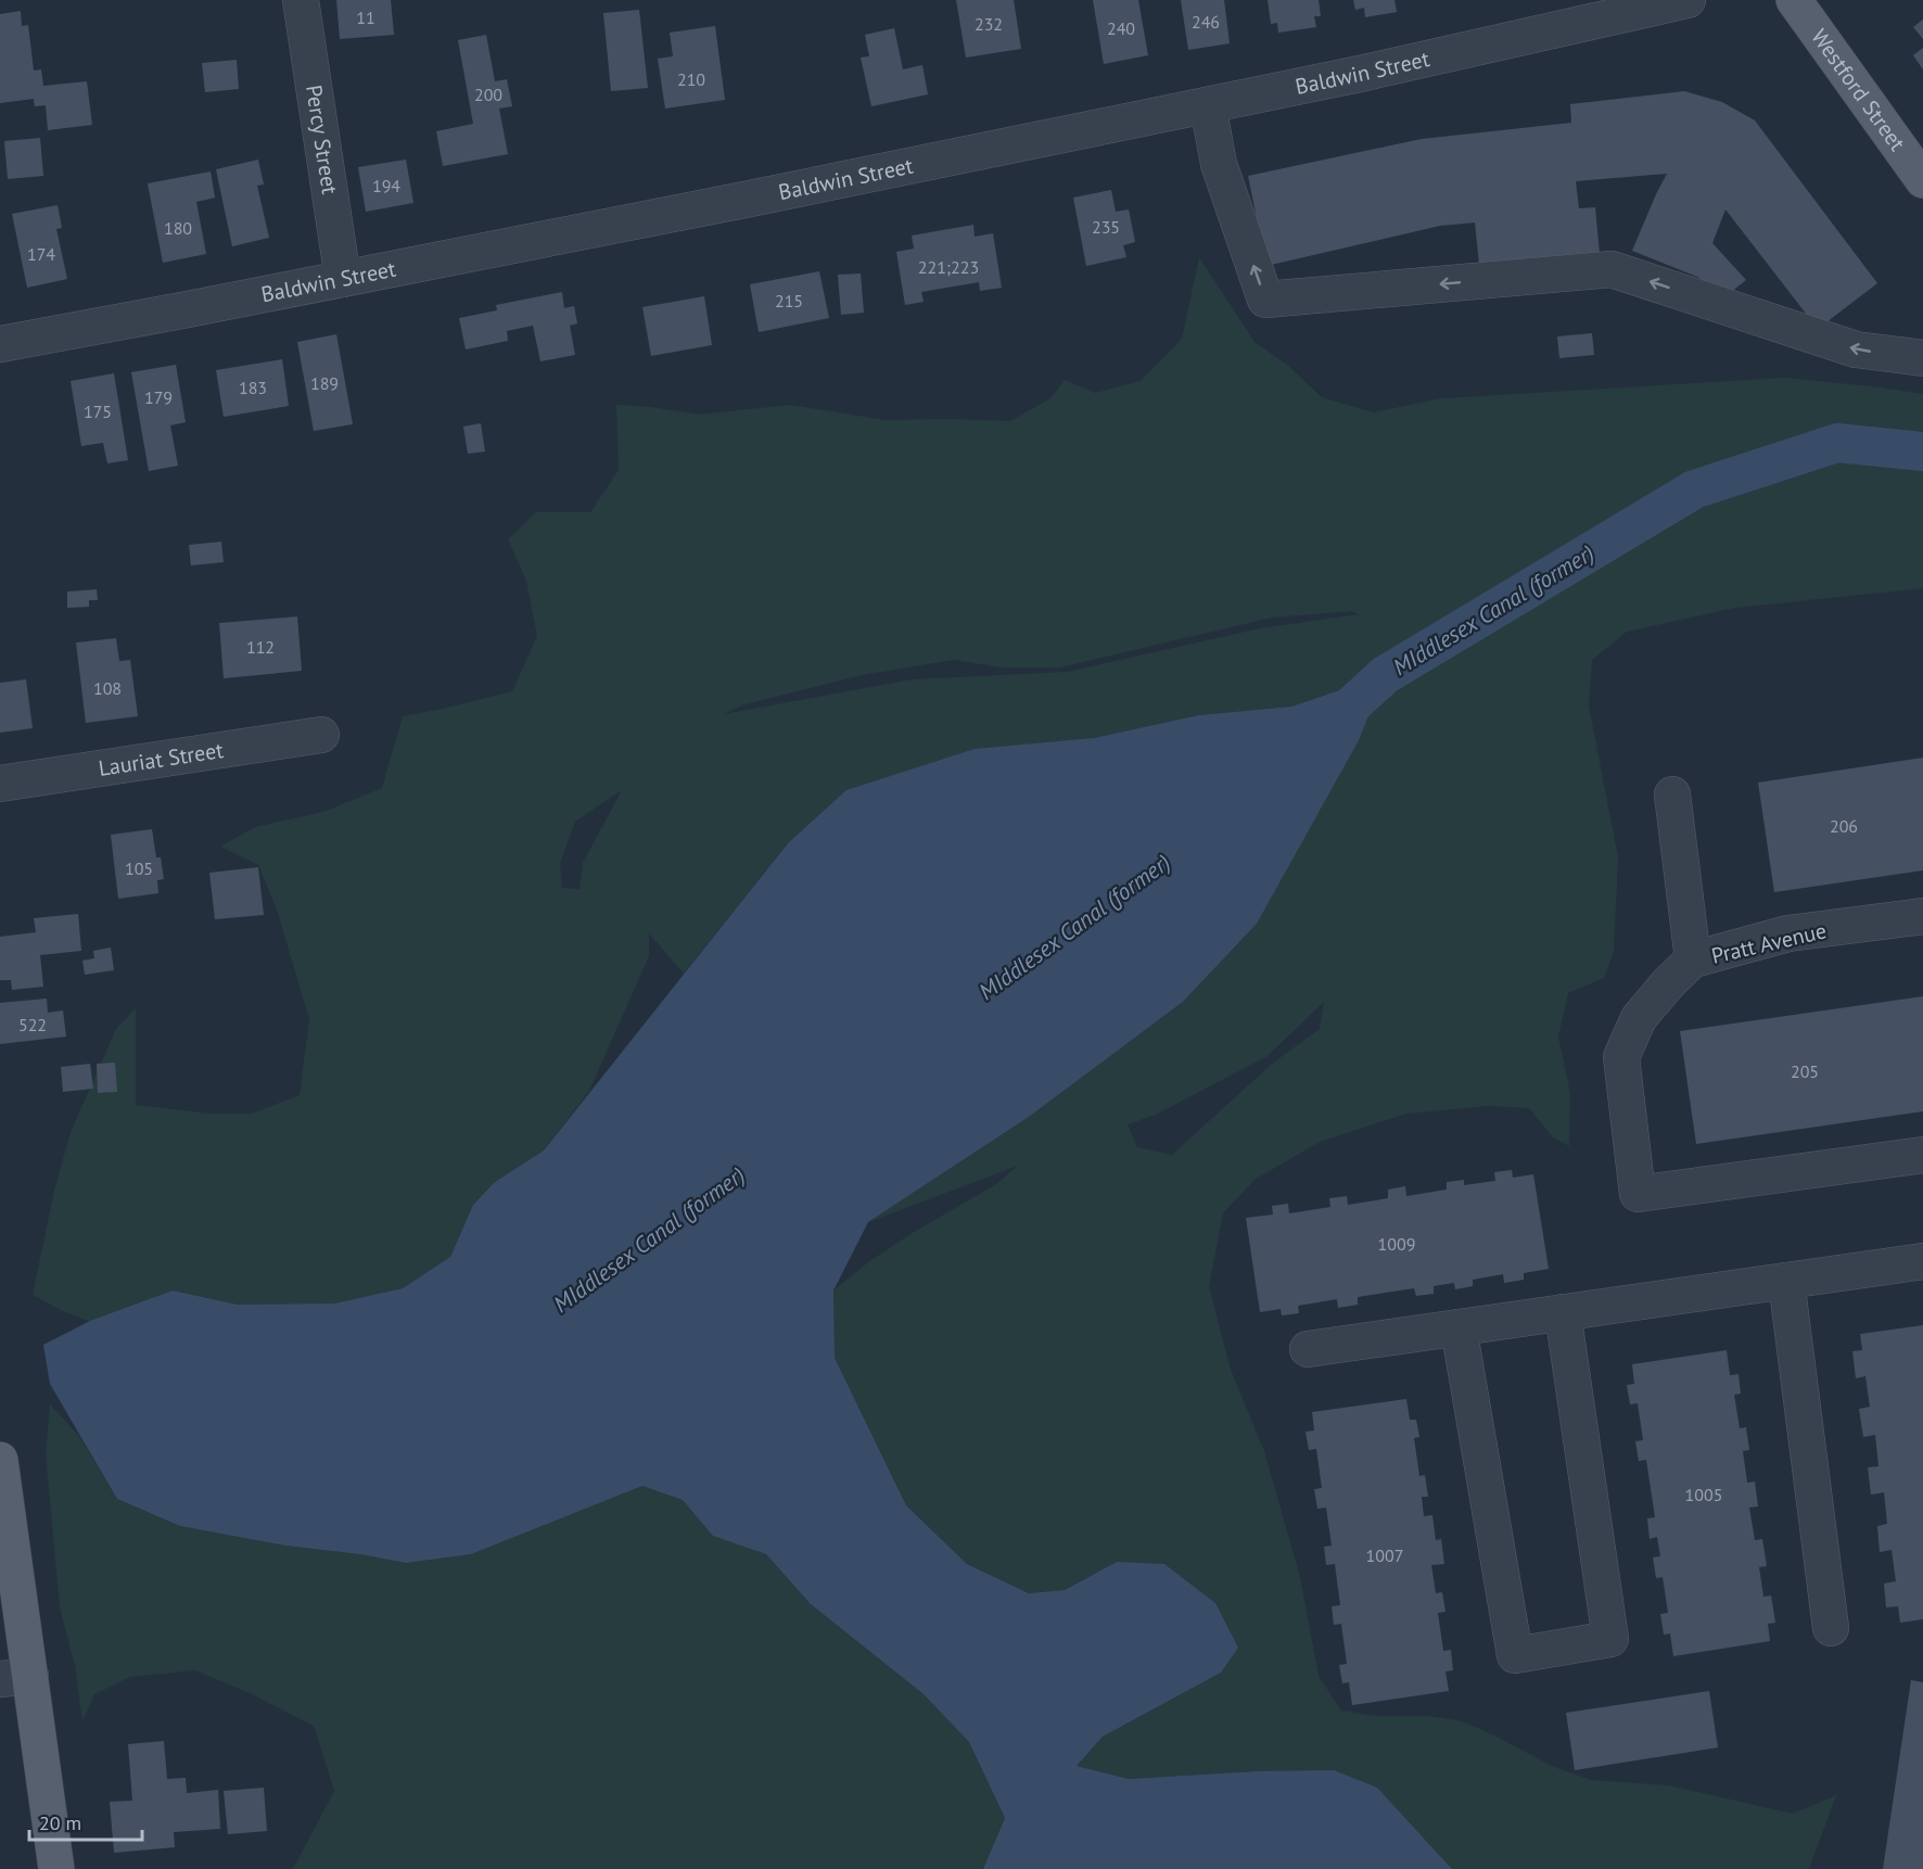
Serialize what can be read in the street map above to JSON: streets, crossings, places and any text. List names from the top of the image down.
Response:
{
  "streets": {
    "main road": ["Westford Street"],
    "street": [
      "Baldwin Street",
      "Percy Street",
      "Lauriat Street",
      "Pratt Avenue"
    ]
  },
  "crossings": [
    ["Baldwin Street", "Percy Street"]
  ],
  "water": ["MIddlesex Canal (former)"],
  "house_numbers": [
    "11",
    "246",
    "232",
    "240",
    "210",
    "200",
    "194",
    "235",
    "180",
    "174",
    "221;223",
    "215",
    "189",
    "183",
    "179",
    "175",
    "112",
    "108",
    "206",
    "105",
    "522",
    "205",
    "1009",
    "1005",
    "1007"
  ],
  "scale_bar": "20 m"
}
